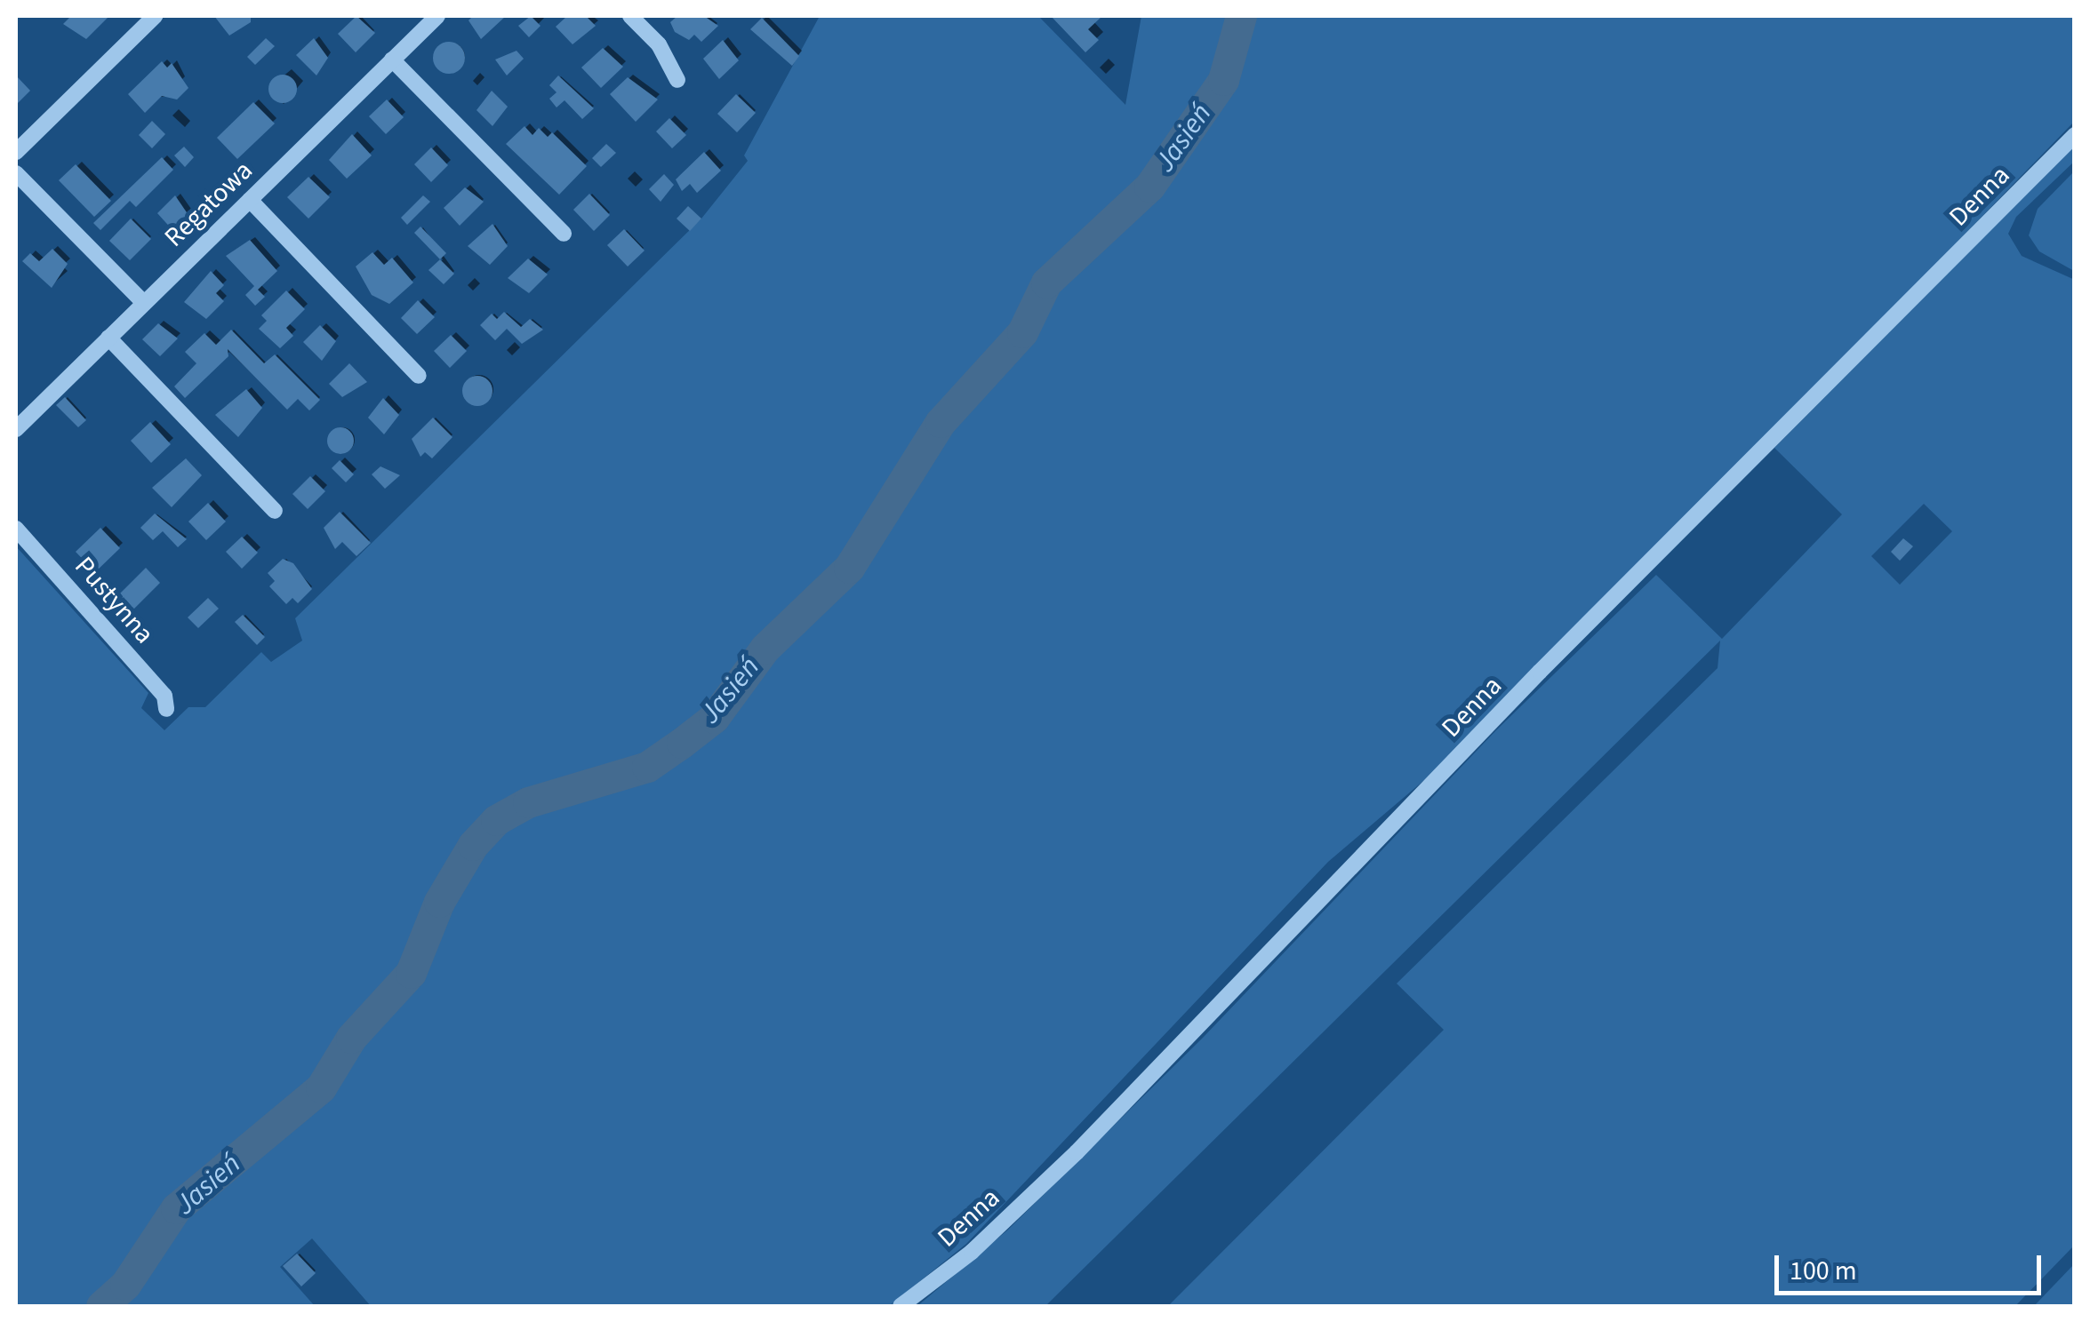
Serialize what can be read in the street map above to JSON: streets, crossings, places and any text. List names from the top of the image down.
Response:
{
  "streets": {
    "street": ["Denna", "Regatowa", "Pustynna"]
  },
  "water": ["Jasień"],
  "scale_bar": "100 m"
}
